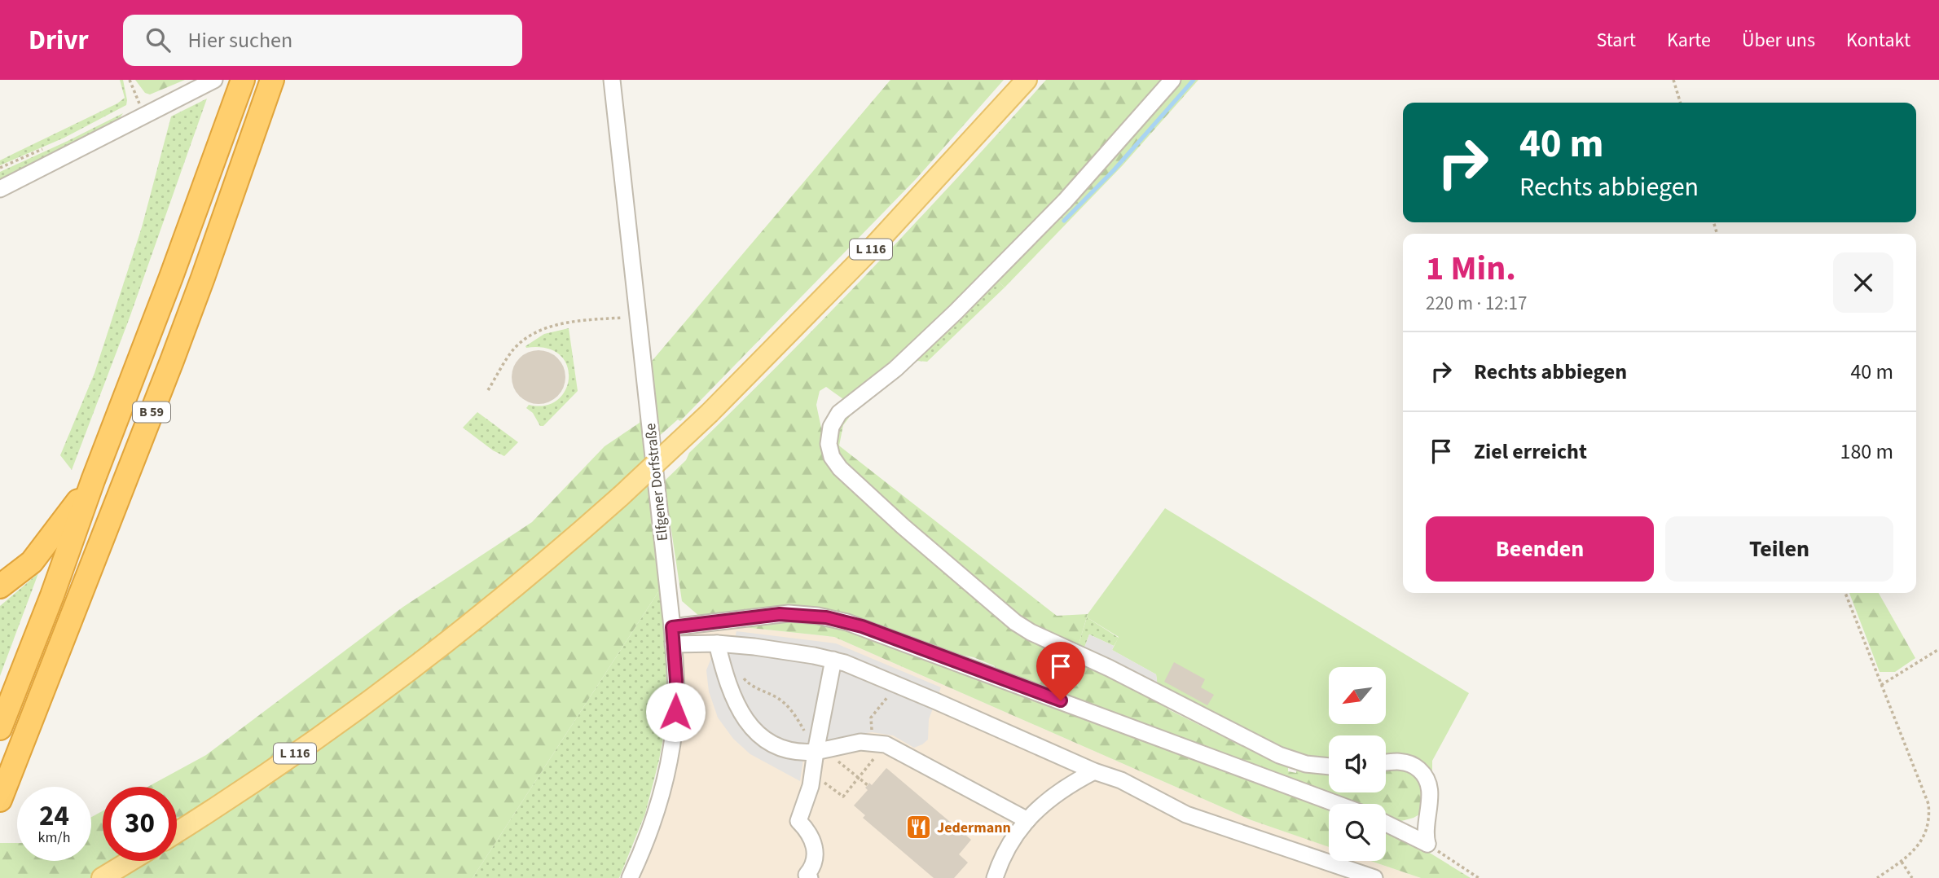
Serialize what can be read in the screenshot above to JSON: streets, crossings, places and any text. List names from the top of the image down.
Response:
{
  "streets": {
    "highway": ["B 59"],
    "main road": ["L 116"],
    "street": ["Elfgener Dorfstraße"]
  },
  "places": {
    "restaurant": ["Jedermann"]
  },
  "north": "bottom left",
  "page": {
    "header": "Drivr",
    "search": "Hier suchen",
    "nav": [
      "Start",
      "Karte",
      "Über uns",
      "Kontakt"
    ],
    "turn": ["40 m", "Rechts abbiegen"],
    "heading": ["1 Min.", "220 m · 12:17"],
    "list": [
      {
        "name": "Rechts abbiegen",
        "value": "40 m"
      },
      {
        "name": "Ziel erreicht",
        "value": "180 m"
      }
    ],
    "buttons": ["Beenden", "Teilen"],
    "speed": "24 km/h",
    "limit": "30"
  }
}
